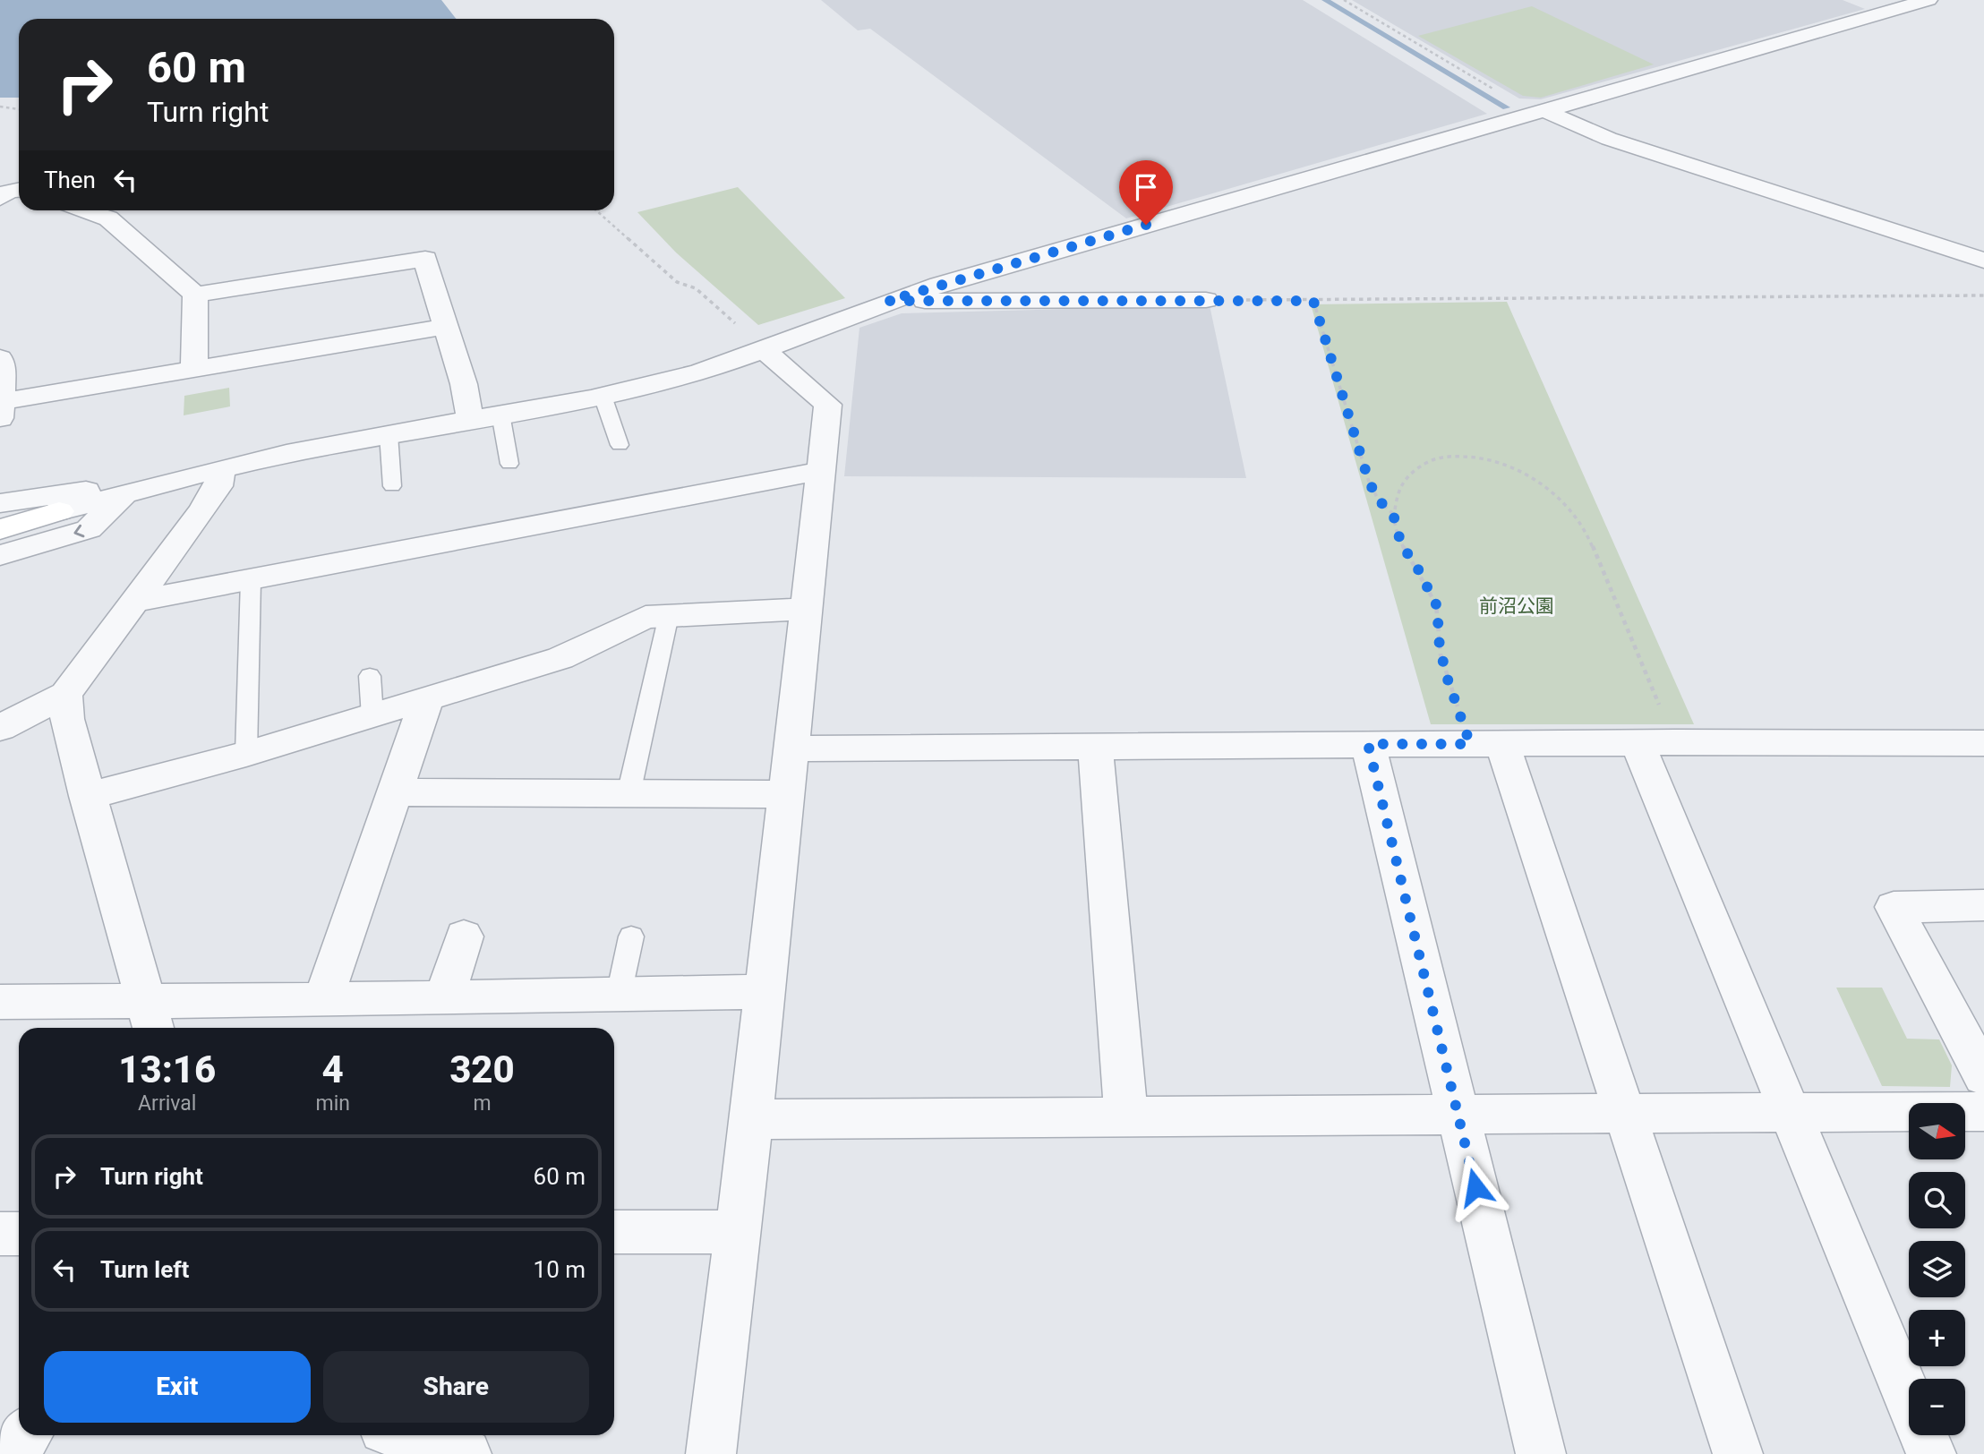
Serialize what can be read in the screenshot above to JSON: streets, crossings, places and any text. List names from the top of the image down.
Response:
{
  "parks": ["前沼公園"],
  "north": "right",
  "page": {
    "turn": ["60 m", "Turn right"],
    "then": "Then",
    "eta": [
      "13:16",
      "Arrival",
      "4",
      "min",
      "320",
      "m"
    ],
    "map_buttons": ["+", "−"],
    "list": [
      {
        "name": "Turn right",
        "value": "60 m"
      },
      {
        "name": "Turn left",
        "value": "10 m"
      }
    ],
    "buttons": ["Exit", "Share"]
  }
}
